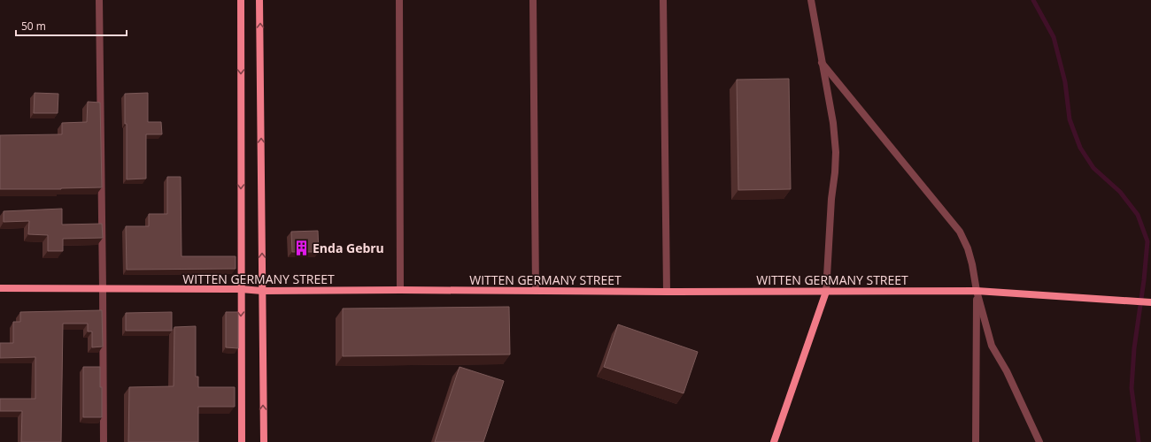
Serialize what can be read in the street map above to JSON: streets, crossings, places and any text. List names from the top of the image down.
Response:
{
  "streets": {
    "street": ["WITTEN GERMANY STREET"]
  },
  "places": {
    "building": ["Enda Gebru"]
  },
  "scale_bar": "50 m"
}
